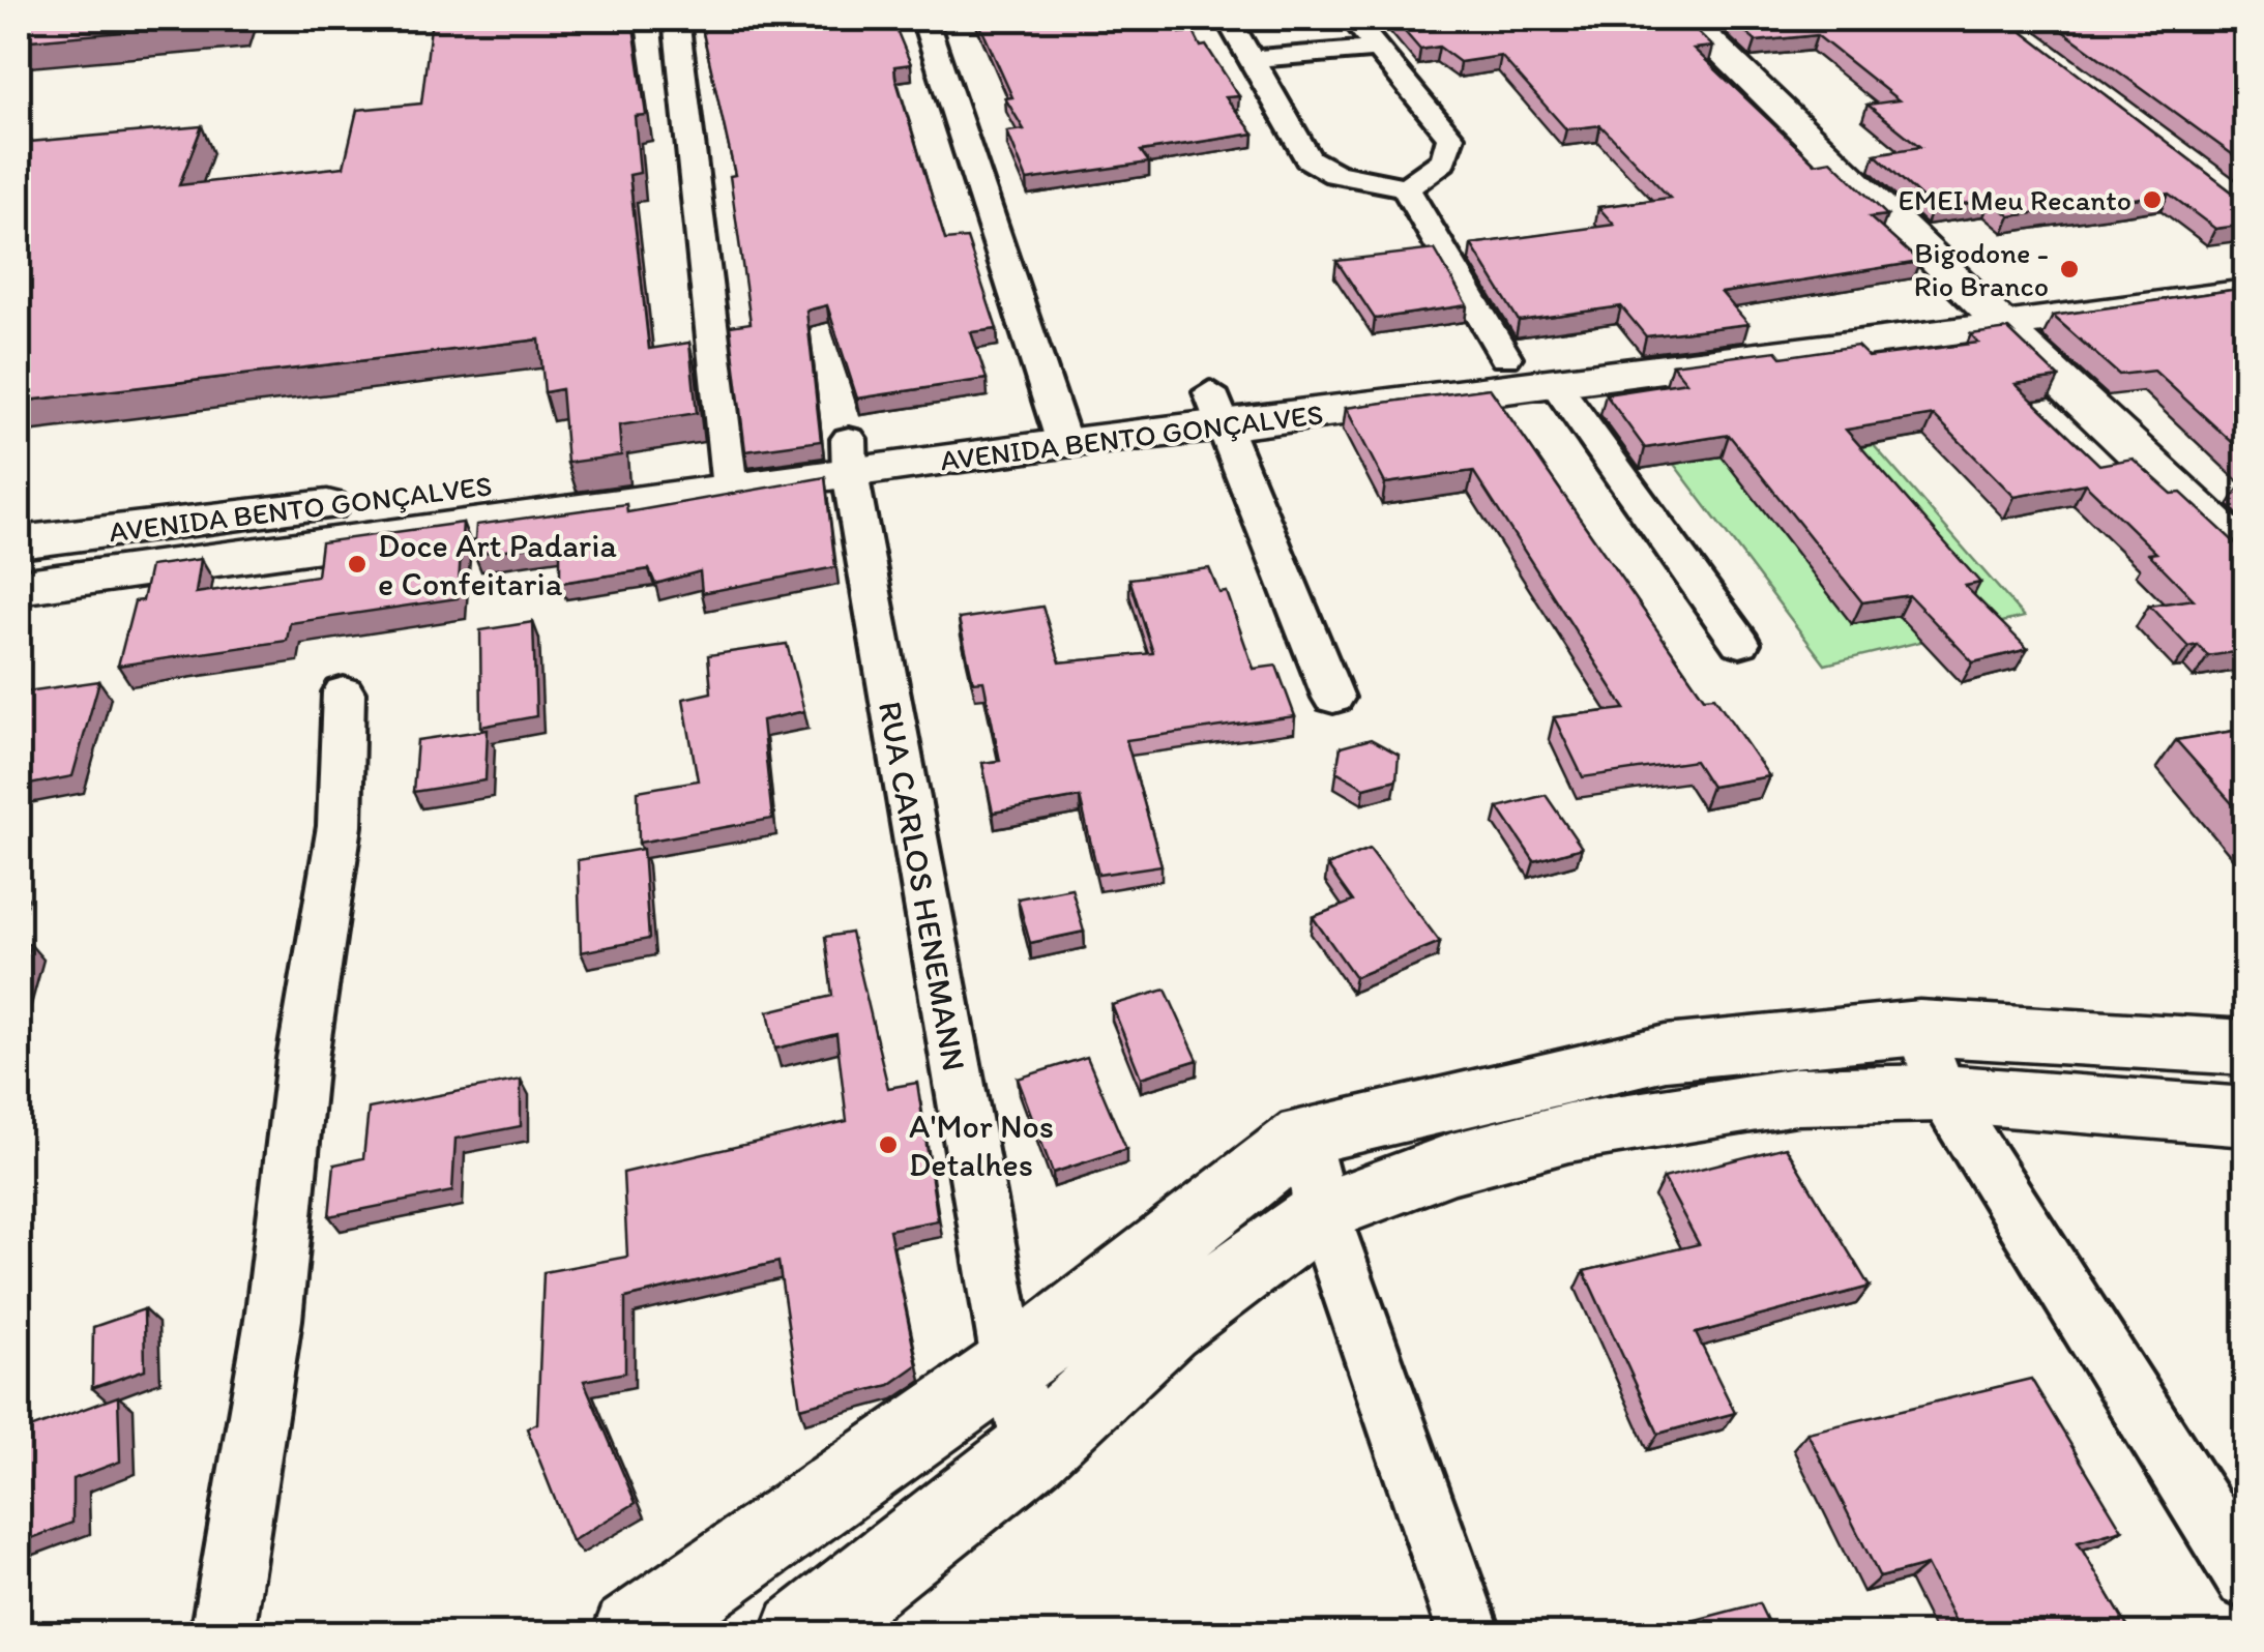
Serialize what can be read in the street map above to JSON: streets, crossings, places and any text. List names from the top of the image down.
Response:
{
  "streets": {
    "main road": ["AVENIDA BENTO GONÇALVES"],
    "street": ["RUA CARLOS HENEMANN"]
  },
  "crossings": [
    ["AVENIDA BENTO GONÇALVES", "RUA CARLOS HENEMANN"]
  ],
  "places": [
    "EMEI Meu Recanto",
    "Bigodone - Rio Branco",
    "Doce Art Padaria e Confeitaria",
    "A'Mor Nos Detalhes"
  ]
}
